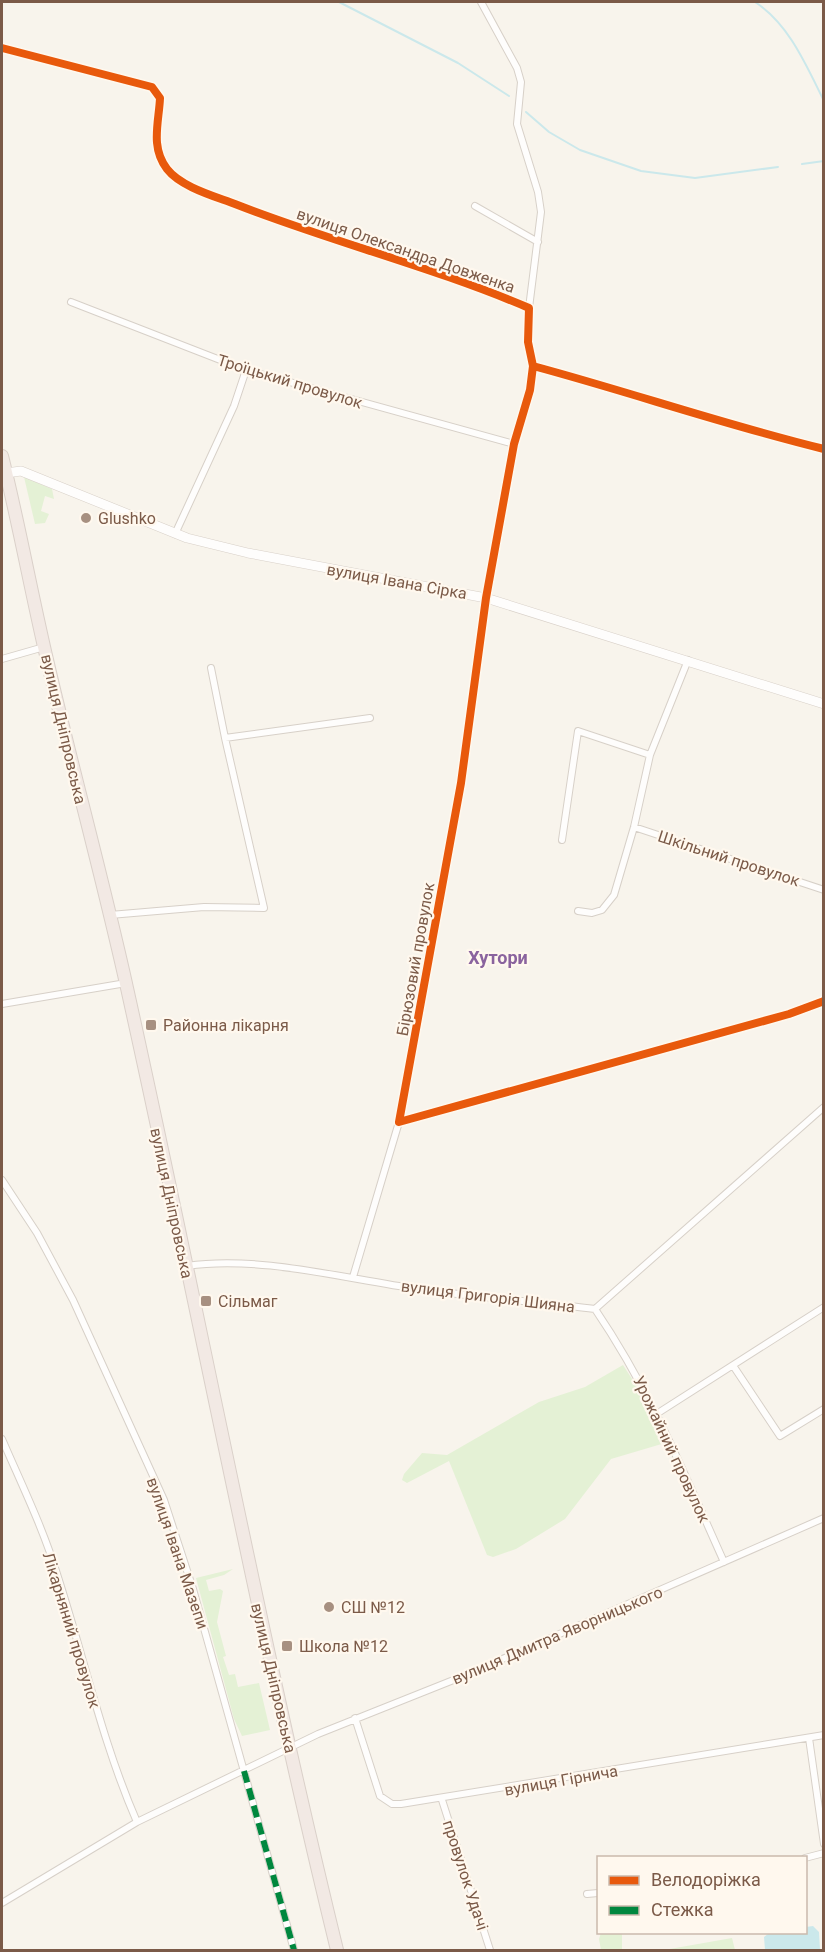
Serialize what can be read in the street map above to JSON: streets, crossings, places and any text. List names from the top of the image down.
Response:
{
  "streets": {
    "highway": ["вулиця Дніпровська"],
    "street": [
      "вулиця Олександра Довженка",
      "Троїцький провулок",
      "вулиця Івана Сірка",
      "Шкільний провулок",
      "Бірюзовий провулок",
      "вулиця Григорія Шияна",
      "Урожайний провулок",
      "вулиця Івана Мазепи",
      "Лікарняний провулок",
      "вулиця Дмитра Яворницького",
      "вулиця Гірнича",
      "провулок Удачі"
    ]
  },
  "crossings": [
    ["вулиця Олександра Довженка", "Бірюзовий провулок"],
    ["Троїцький провулок", "Бірюзовий провулок"],
    ["вулиця Івана Сірка", "вулиця Дніпровська"],
    ["вулиця Івана Сірка", "Бірюзовий провулок"],
    ["вулиця Дніпровська", "вулиця Григорія Шияна"],
    ["вулиця Дніпровська", "вулиця Дмитра Яворницького"],
    ["Бірюзовий провулок", "вулиця Григорія Шияна"],
    ["вулиця Григорія Шияна", "Урожайний провулок"],
    ["Урожайний провулок", "вулиця Дмитра Яворницького"],
    ["вулиця Івана Мазепи", "вулиця Дмитра Яворницького"],
    ["Лікарняний провулок", "вулиця Дмитра Яворницького"],
    ["вулиця Дмитра Яворницького", "вулиця Гірнича"],
    ["вулиця Гірнича", "провулок Удачі"]
  ],
  "districts": ["Хутори"],
  "places": {
    "other": ["Glushko", "СШ №12"],
    "transit": ["Районна лікарня", "Сільмаг", "Школа №12"]
  },
  "legend": ["Велодоріжка", "Стежка"]
}
